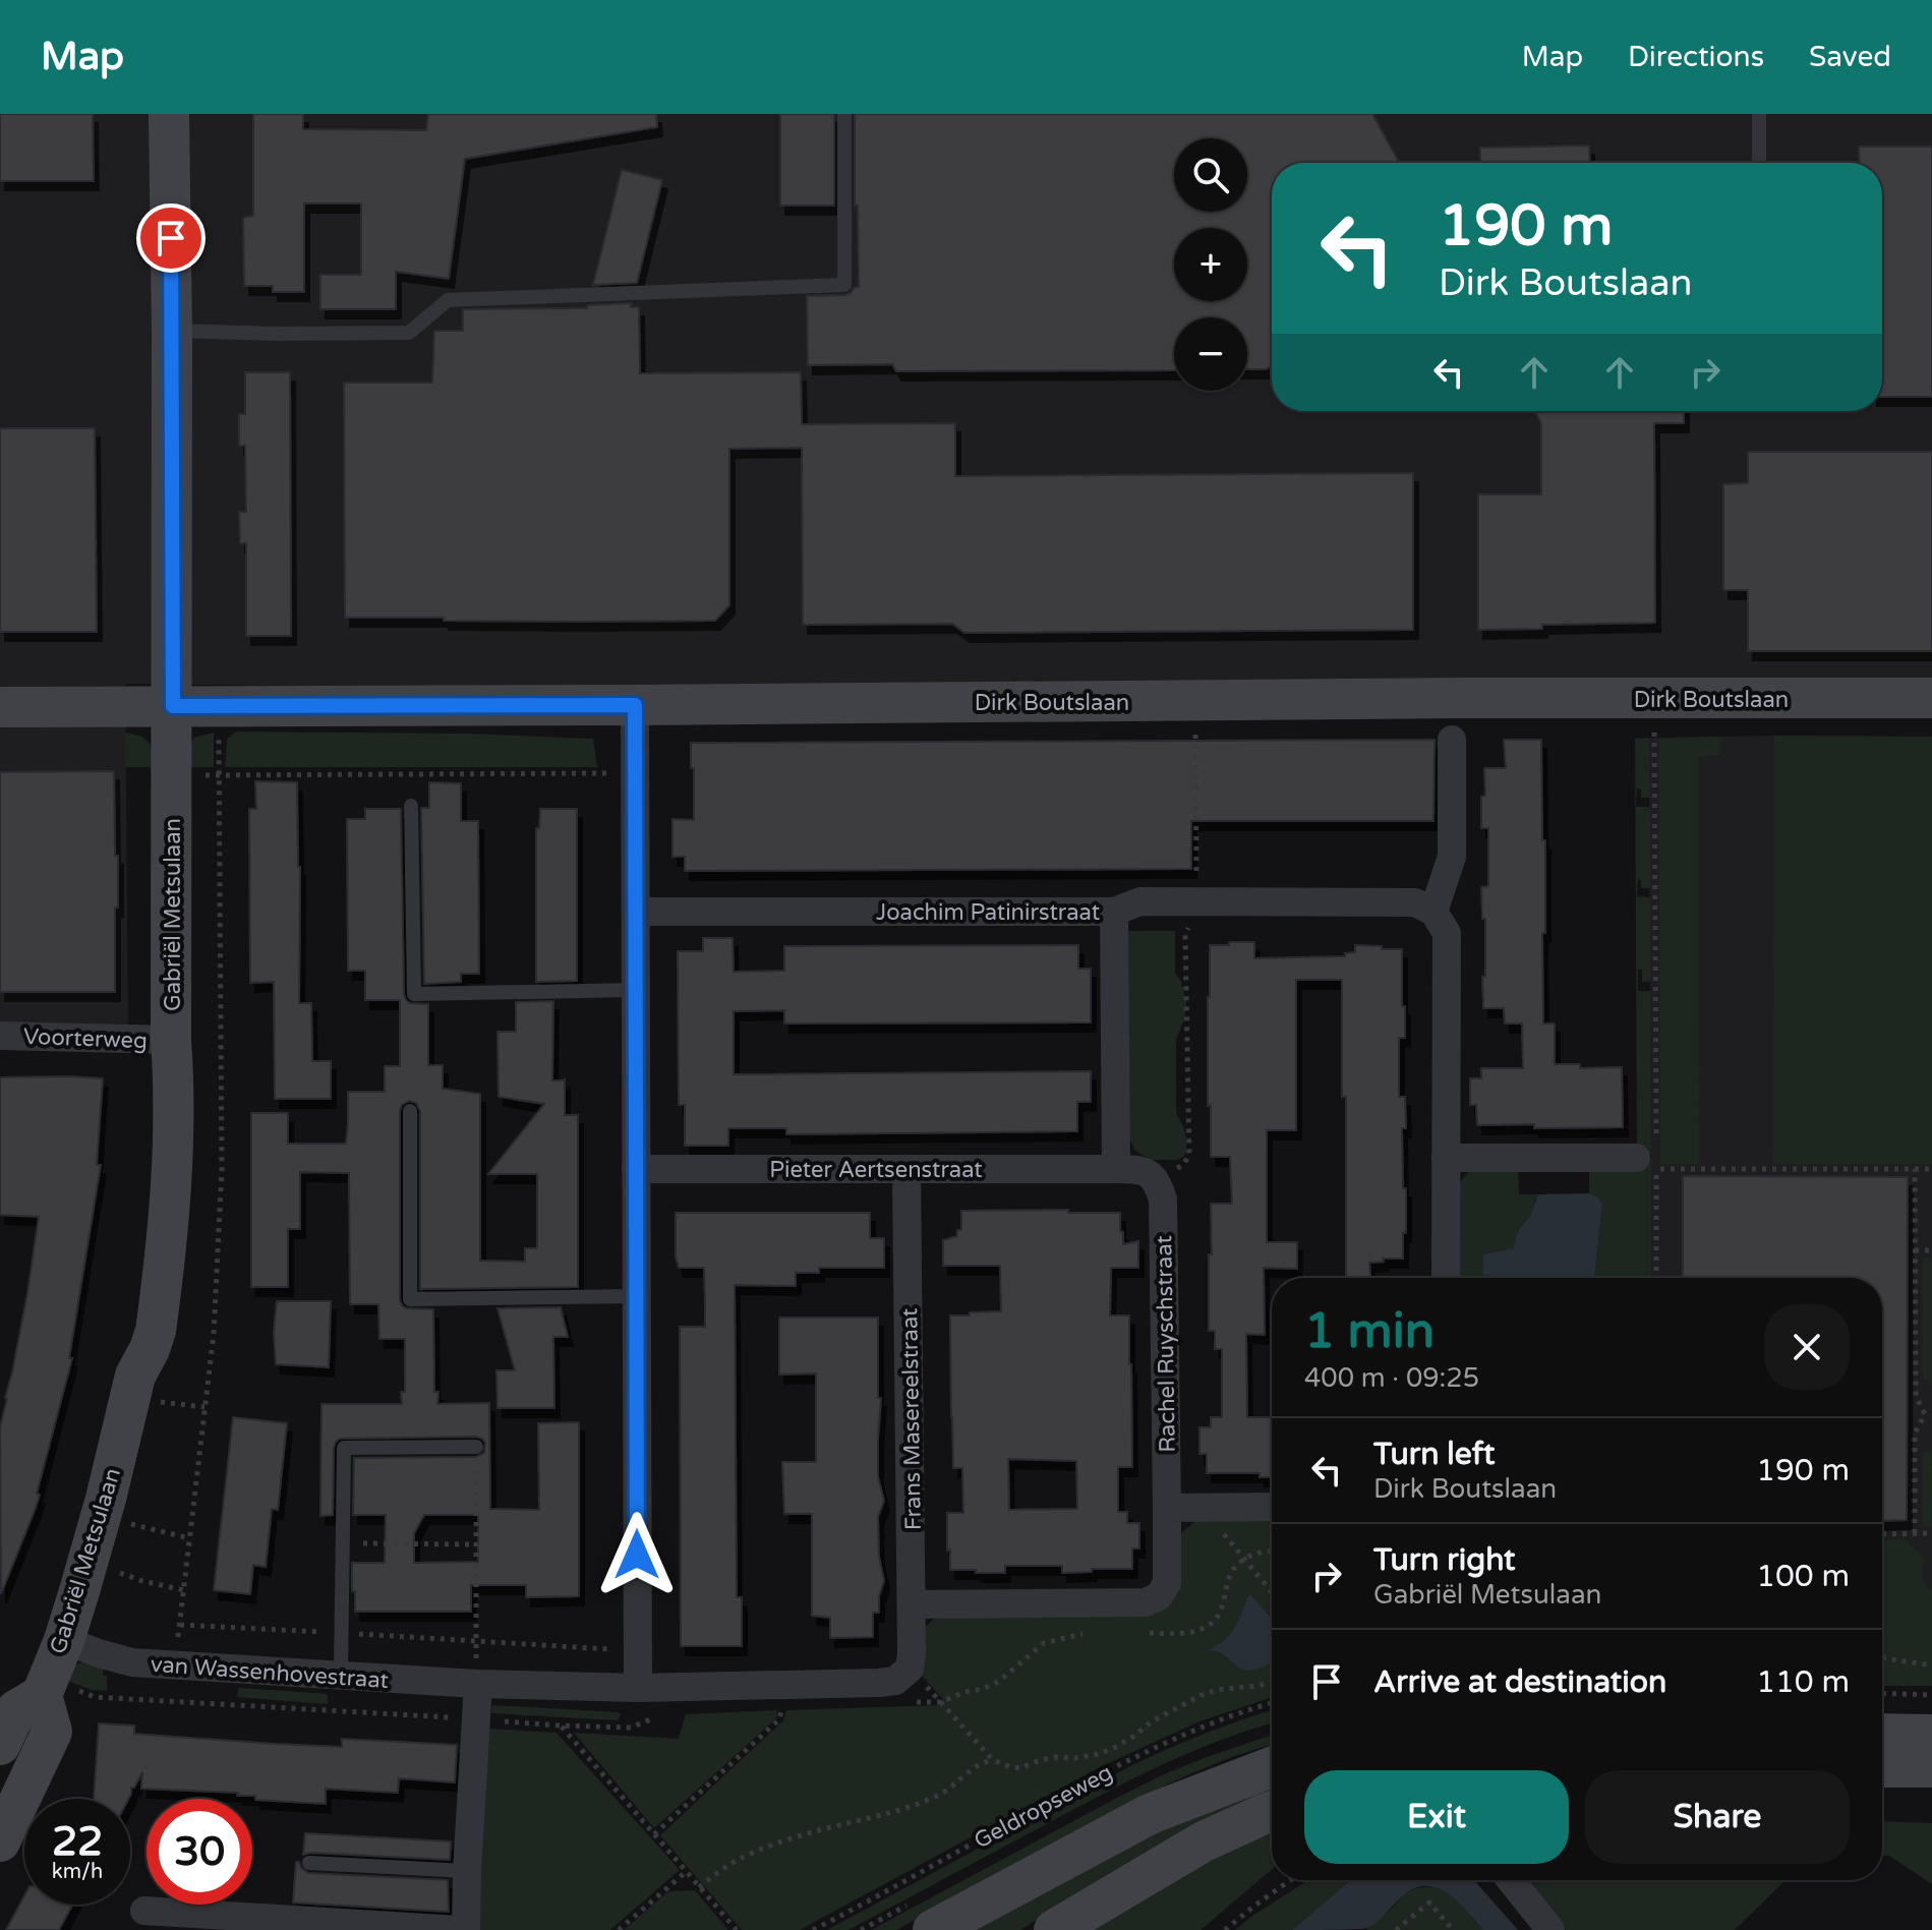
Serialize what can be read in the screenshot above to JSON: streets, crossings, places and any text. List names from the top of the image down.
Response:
{
  "streets": {
    "street": [
      "Dirk Boutslaan",
      "Joachim Patinirstraat",
      "Gabriël Metsulaan",
      "Voorterweg",
      "Pieter Aertsenstraat",
      "Rachel Ruyschstraat",
      "Frans Masereelstraat",
      "van Wassenhovestraat"
    ],
    "path": ["Geldropseweg"]
  },
  "crossings": [
    ["Dirk Boutslaan", "Gabriël Metsulaan"],
    ["Gabriël Metsulaan", "Voorterweg"],
    ["Gabriël Metsulaan", "van Wassenhovestraat"],
    ["Pieter Aertsenstraat", "Frans Masereelstraat"],
    ["Rachel Ruyschstraat", "Frans Masereelstraat"],
    ["Frans Masereelstraat", "van Wassenhovestraat"]
  ],
  "page": {
    "header": "Map",
    "nav": ["Map", "Directions", "Saved"],
    "map_buttons": ["+", "−"],
    "turn": ["190 m", "Dirk Boutslaan"],
    "heading": ["1 min", "400 m · 09:25"],
    "list": [
      {
        "name": "Turn left",
        "note": "Dirk Boutslaan",
        "value": "190 m"
      },
      {
        "name": "Turn right",
        "note": "Gabriël Metsulaan",
        "value": "100 m"
      },
      {
        "name": "Arrive at destination",
        "value": "110 m"
      }
    ],
    "buttons": ["Exit", "Share"],
    "speed": "22 km/h",
    "limit": "30"
  }
}
